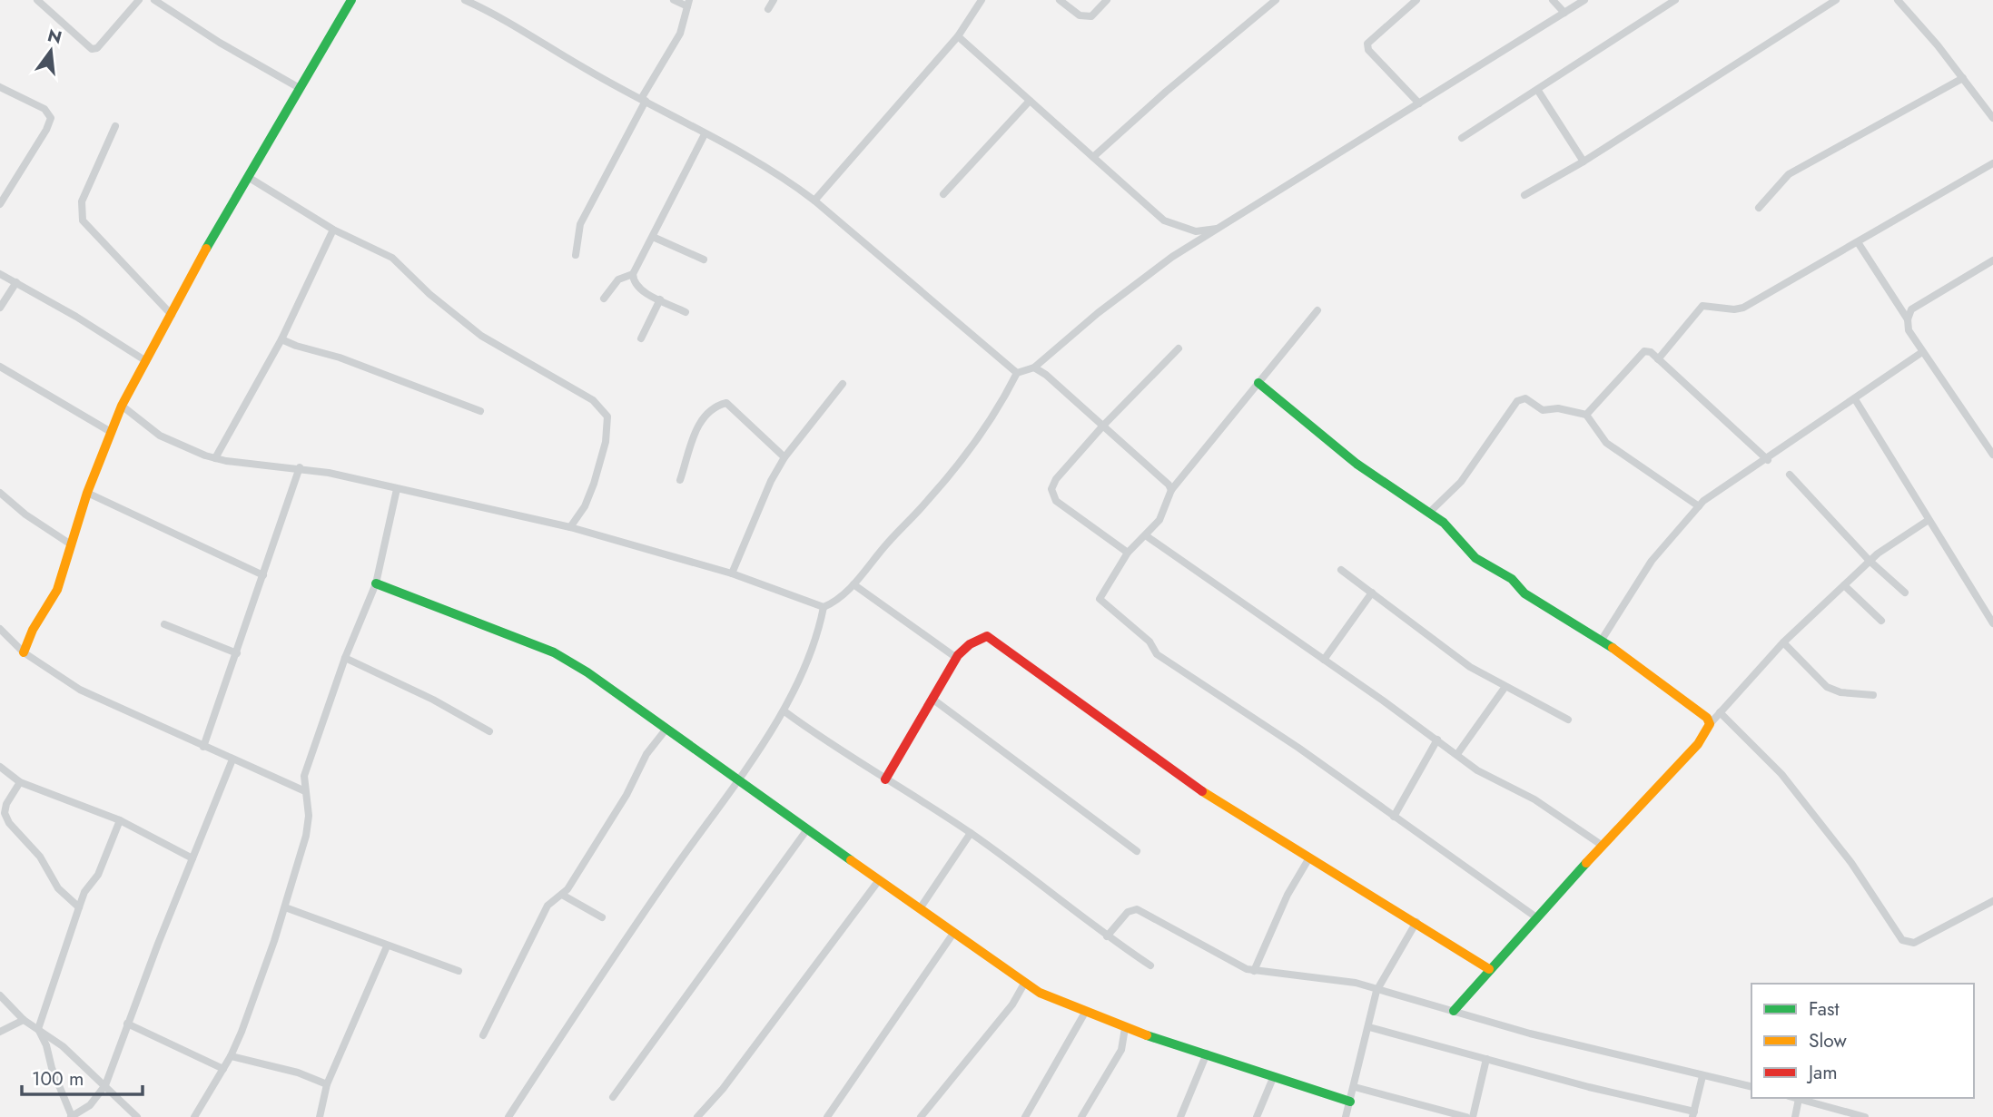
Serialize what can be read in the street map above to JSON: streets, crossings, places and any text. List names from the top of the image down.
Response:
{
  "legend": ["Fast", "Slow", "Jam"],
  "scale_bar": "100 m",
  "north": "top"
}
